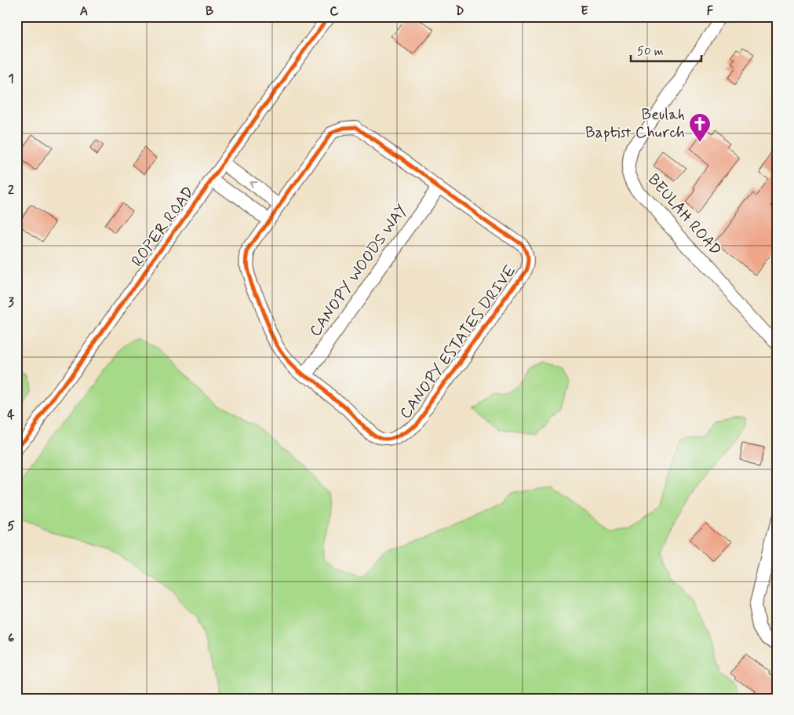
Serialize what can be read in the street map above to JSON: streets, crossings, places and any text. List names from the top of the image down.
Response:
{
  "streets": {
    "street": [
      "BEULAH ROAD",
      "ROPER ROAD",
      "CANOPY WOODS WAY",
      "CANOPY ESTATES DRIVE"
    ]
  },
  "crossings": [
    ["CANOPY WOODS WAY", "CANOPY ESTATES DRIVE"]
  ],
  "places": {
    "church": ["Beulah Baptist Church"]
  },
  "scale_bar": "50 m",
  "grid": {
    "columns": [
      "A",
      "B",
      "C",
      "D",
      "E",
      "F"
    ],
    "rows": [
      "1",
      "2",
      "3",
      "4",
      "5",
      "6"
    ]
  }
}
